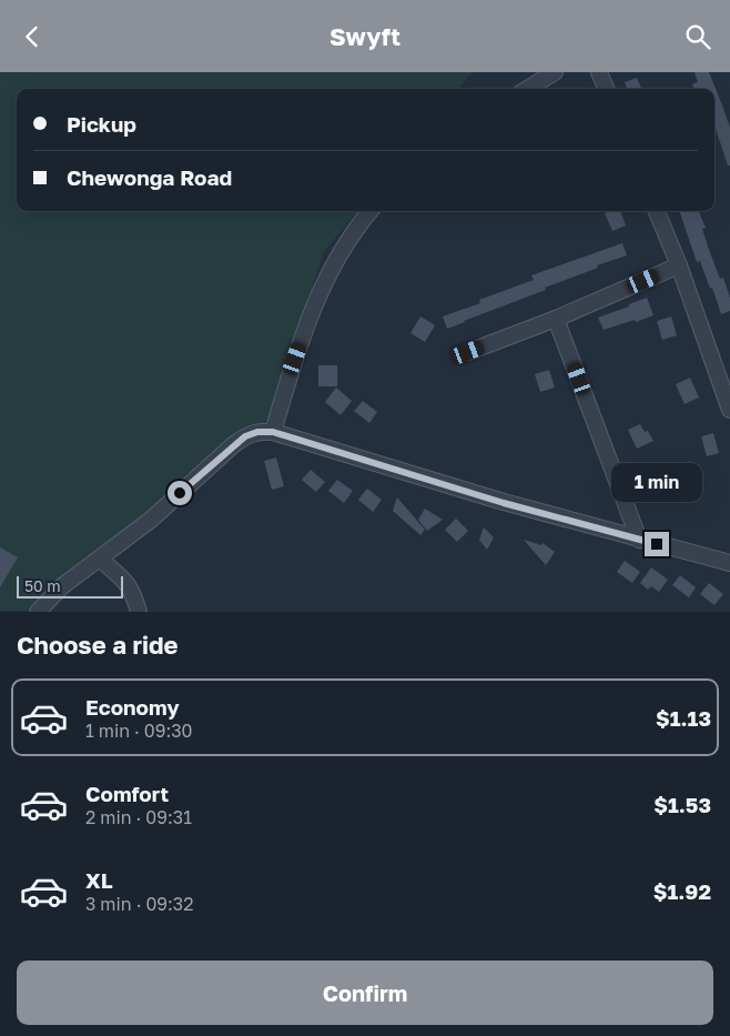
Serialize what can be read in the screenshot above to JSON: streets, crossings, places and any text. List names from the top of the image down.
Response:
{
  "scale_bar": "50 m",
  "page": {
    "header": "Swyft",
    "banner": ["Pickup", "Chewonga Road"],
    "bubble": "1 min",
    "scale": "50 m",
    "heading": "Choose a ride",
    "list": [
      {
        "name": "Economy",
        "note": "1 min · 09:30",
        "value": "$1.13"
      },
      {
        "name": "Comfort",
        "note": "2 min · 09:31",
        "value": "$1.53"
      },
      {
        "name": "XL",
        "note": "3 min · 09:32",
        "value": "$1.92"
      }
    ],
    "buttons": "Confirm"
  }
}
